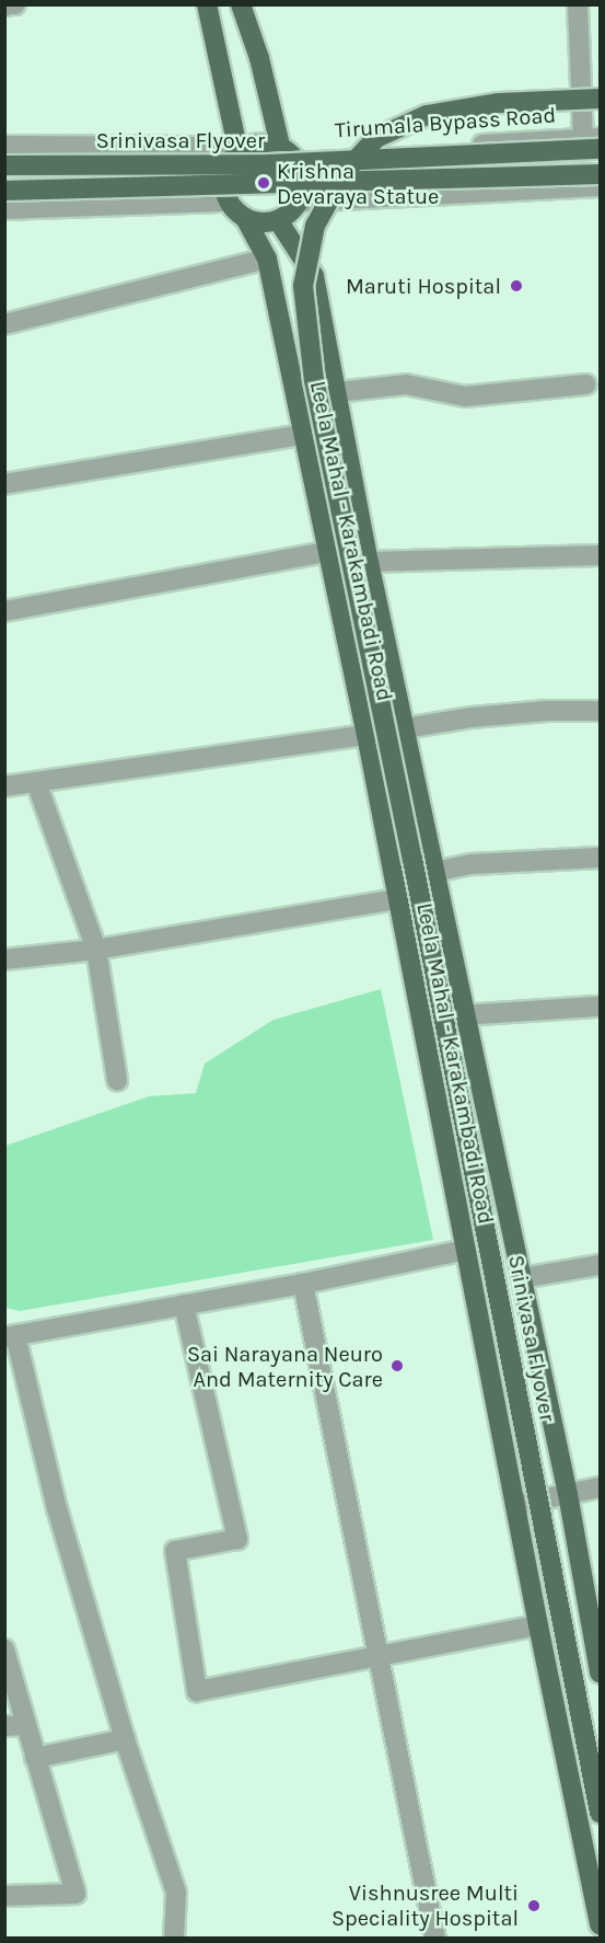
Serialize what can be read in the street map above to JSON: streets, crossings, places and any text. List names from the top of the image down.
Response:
{
  "streets": {
    "main road": ["Srinivasa Flyover", "Leela Mahal - Karakambadi Road"],
    "street": ["Tirumala Bypass Road"]
  },
  "crossings": [
    ["Tirumala Bypass Road", "Srinivasa Flyover"],
    ["Tirumala Bypass Road", "Leela Mahal - Karakambadi Road"]
  ],
  "places": [
    "Krishna Devaraya Statue",
    "Maruti Hospital",
    "Sai Narayana Neuro And Maternity Care",
    "Vishnusree Multi Speciality Hospital"
  ]
}
